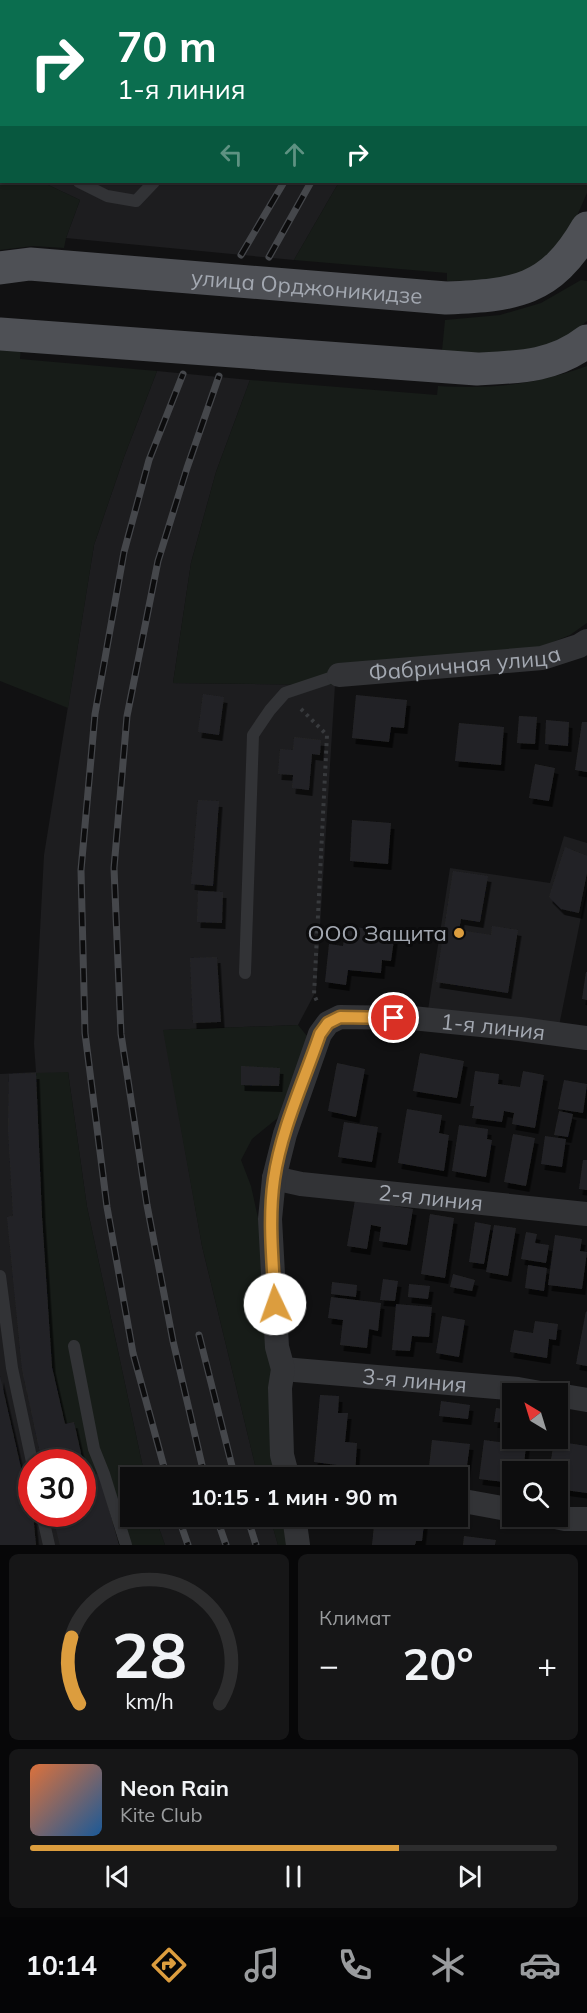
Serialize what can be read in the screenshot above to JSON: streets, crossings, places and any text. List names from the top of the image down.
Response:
{
  "streets": {
    "main road": ["улица Орджоникидзе"],
    "street": [
      "Фабричная улица",
      "1-я линия",
      "2-я линия",
      "3-я линия"
    ]
  },
  "places": ["ООО Защита"],
  "north": "top left",
  "page": {
    "turn": ["70 m", "1-я линия"],
    "limit": "30",
    "trip": "10:15 · 1 мин · 90 m",
    "tile": "Климат",
    "heat": ["−", "20°", "+"],
    "song": ["Neon Rain", "Kite Club"],
    "tabs": "10:14",
    "gauge": ["28", "km/h"]
  }
}
